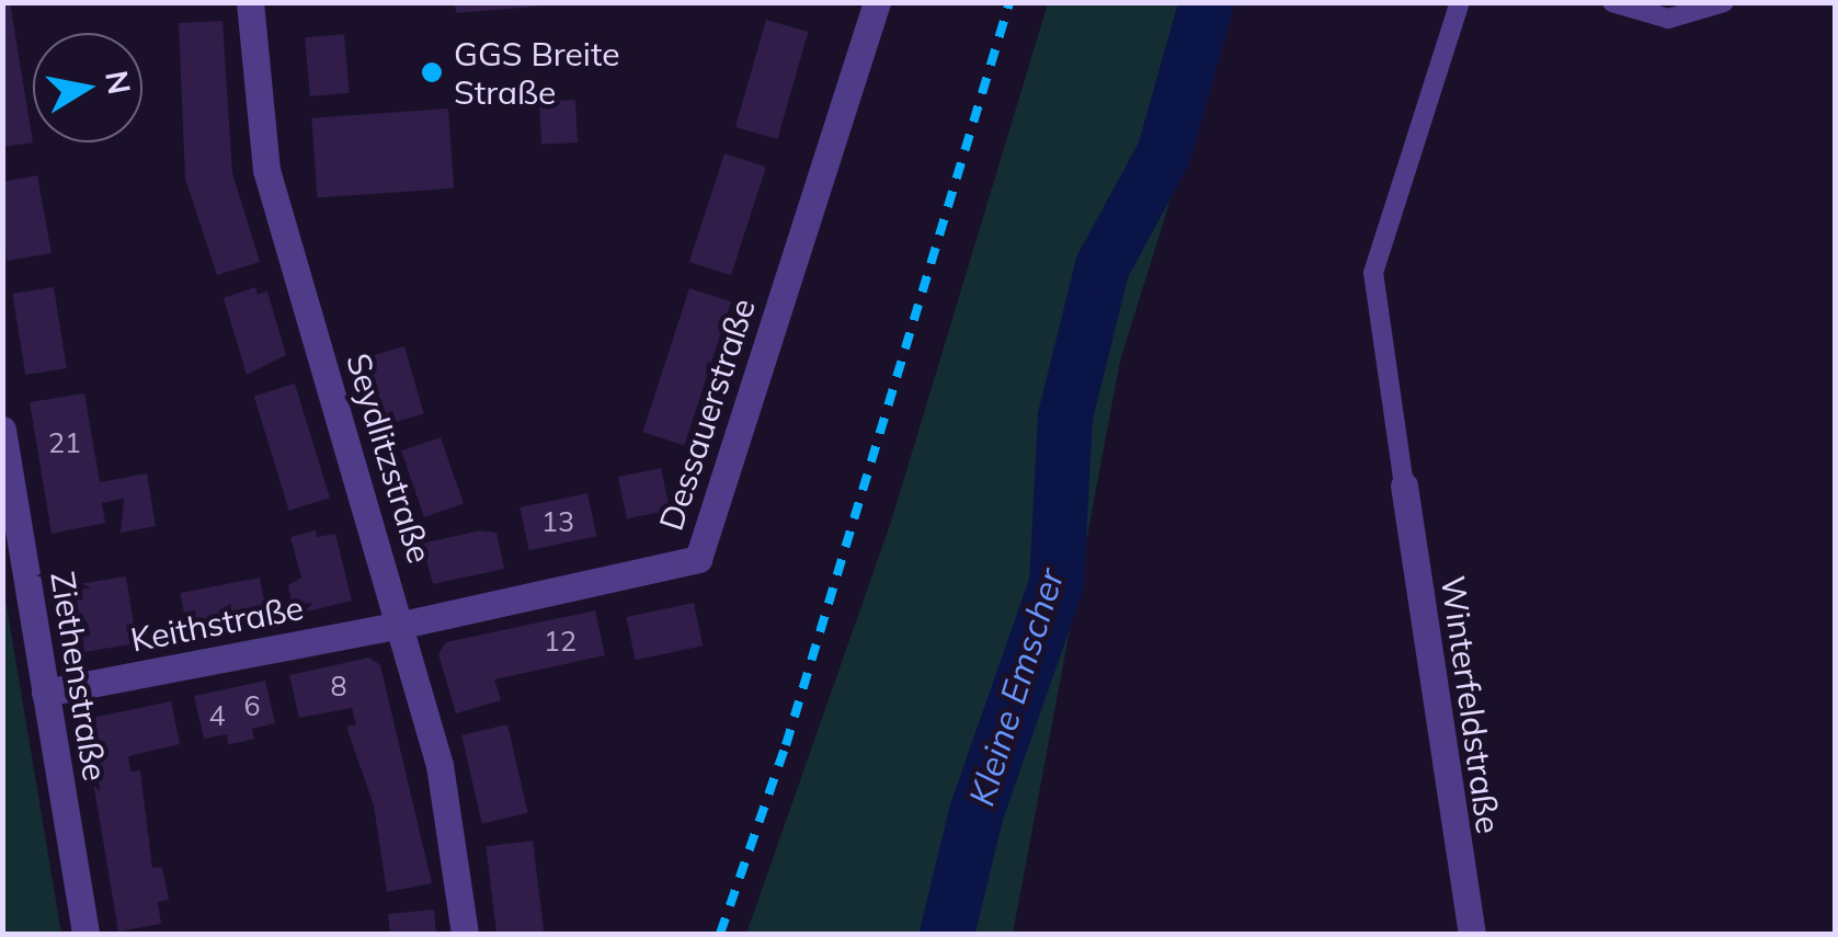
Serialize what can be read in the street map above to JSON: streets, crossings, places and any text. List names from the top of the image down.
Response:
{
  "streets": {
    "street": [
      "Dessauerstraße",
      "Seydlitzstraße",
      "Keithstraße",
      "Ziethenstraße",
      "Winterfeldstraße"
    ]
  },
  "crossings": [
    ["Dessauerstraße", "Seydlitzstraße"],
    ["Dessauerstraße", "Keithstraße"],
    ["Seydlitzstraße", "Keithstraße"],
    ["Keithstraße", "Ziethenstraße"]
  ],
  "water": ["Kleine Emscher"],
  "places": ["GGS Breite Straße"],
  "house_numbers": [
    "21",
    "13",
    "12",
    "8",
    "6",
    "4"
  ],
  "north": "right"
}
